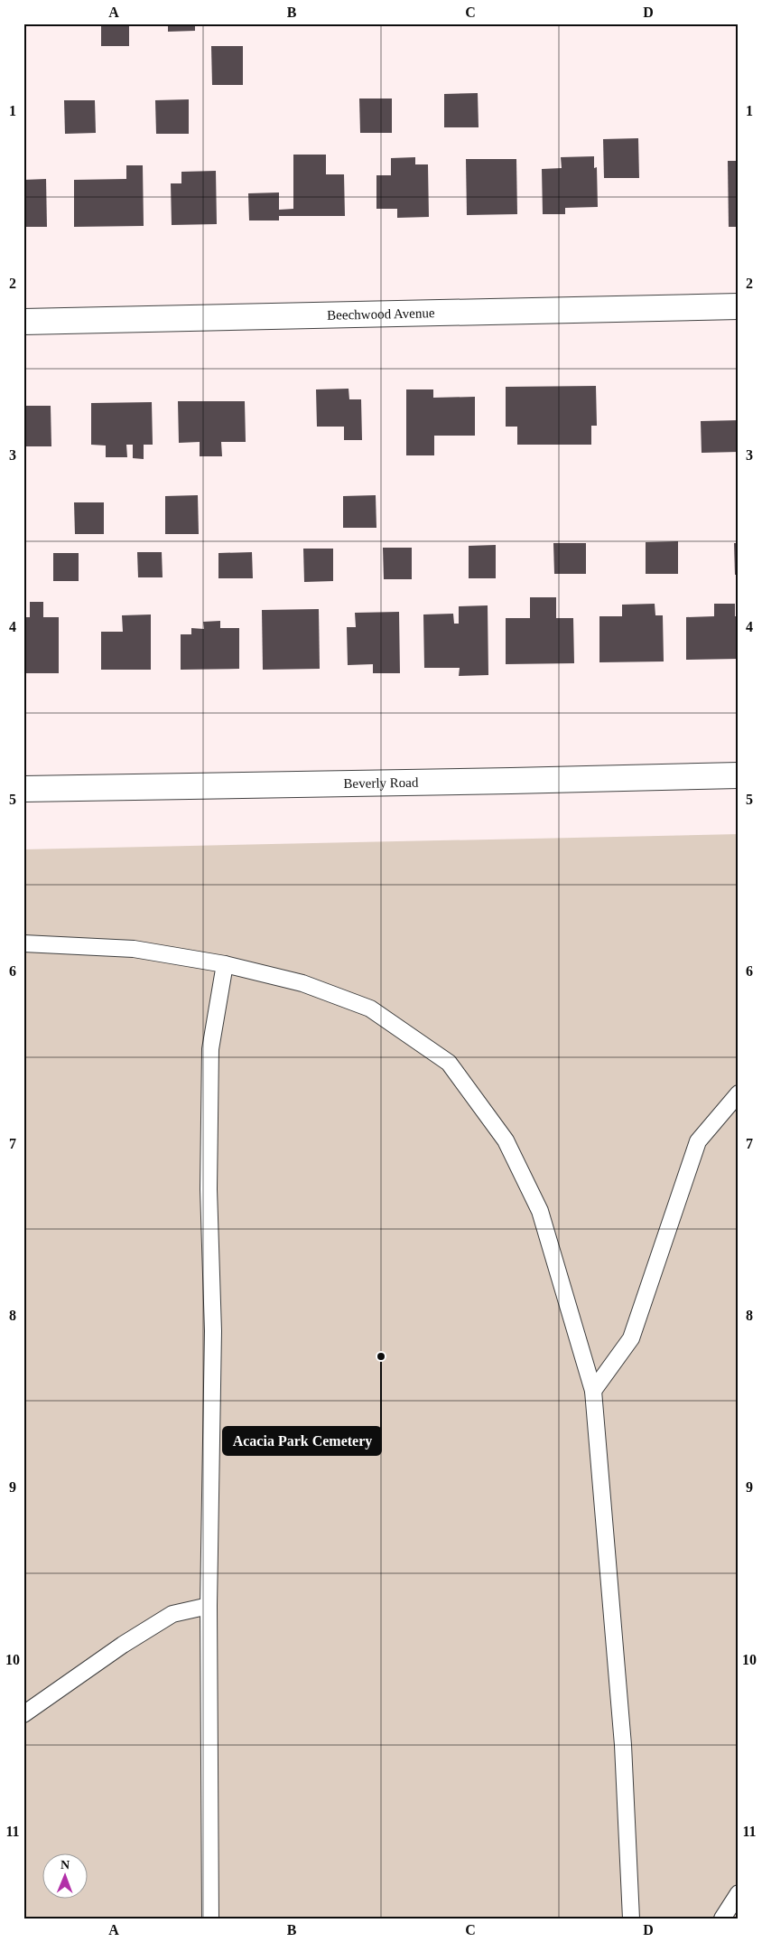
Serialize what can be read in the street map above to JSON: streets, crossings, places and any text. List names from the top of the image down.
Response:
{
  "streets": {
    "street": ["Beechwood Avenue", "Beverly Road"]
  },
  "places": ["Acacia Park Cemetery"],
  "north": "top",
  "grid": {
    "columns": [
      "A",
      "B",
      "C",
      "D"
    ],
    "rows": [
      "1",
      "2",
      "3",
      "4",
      "5",
      "6",
      "7",
      "8",
      "9",
      "10",
      "11"
    ]
  }
}
